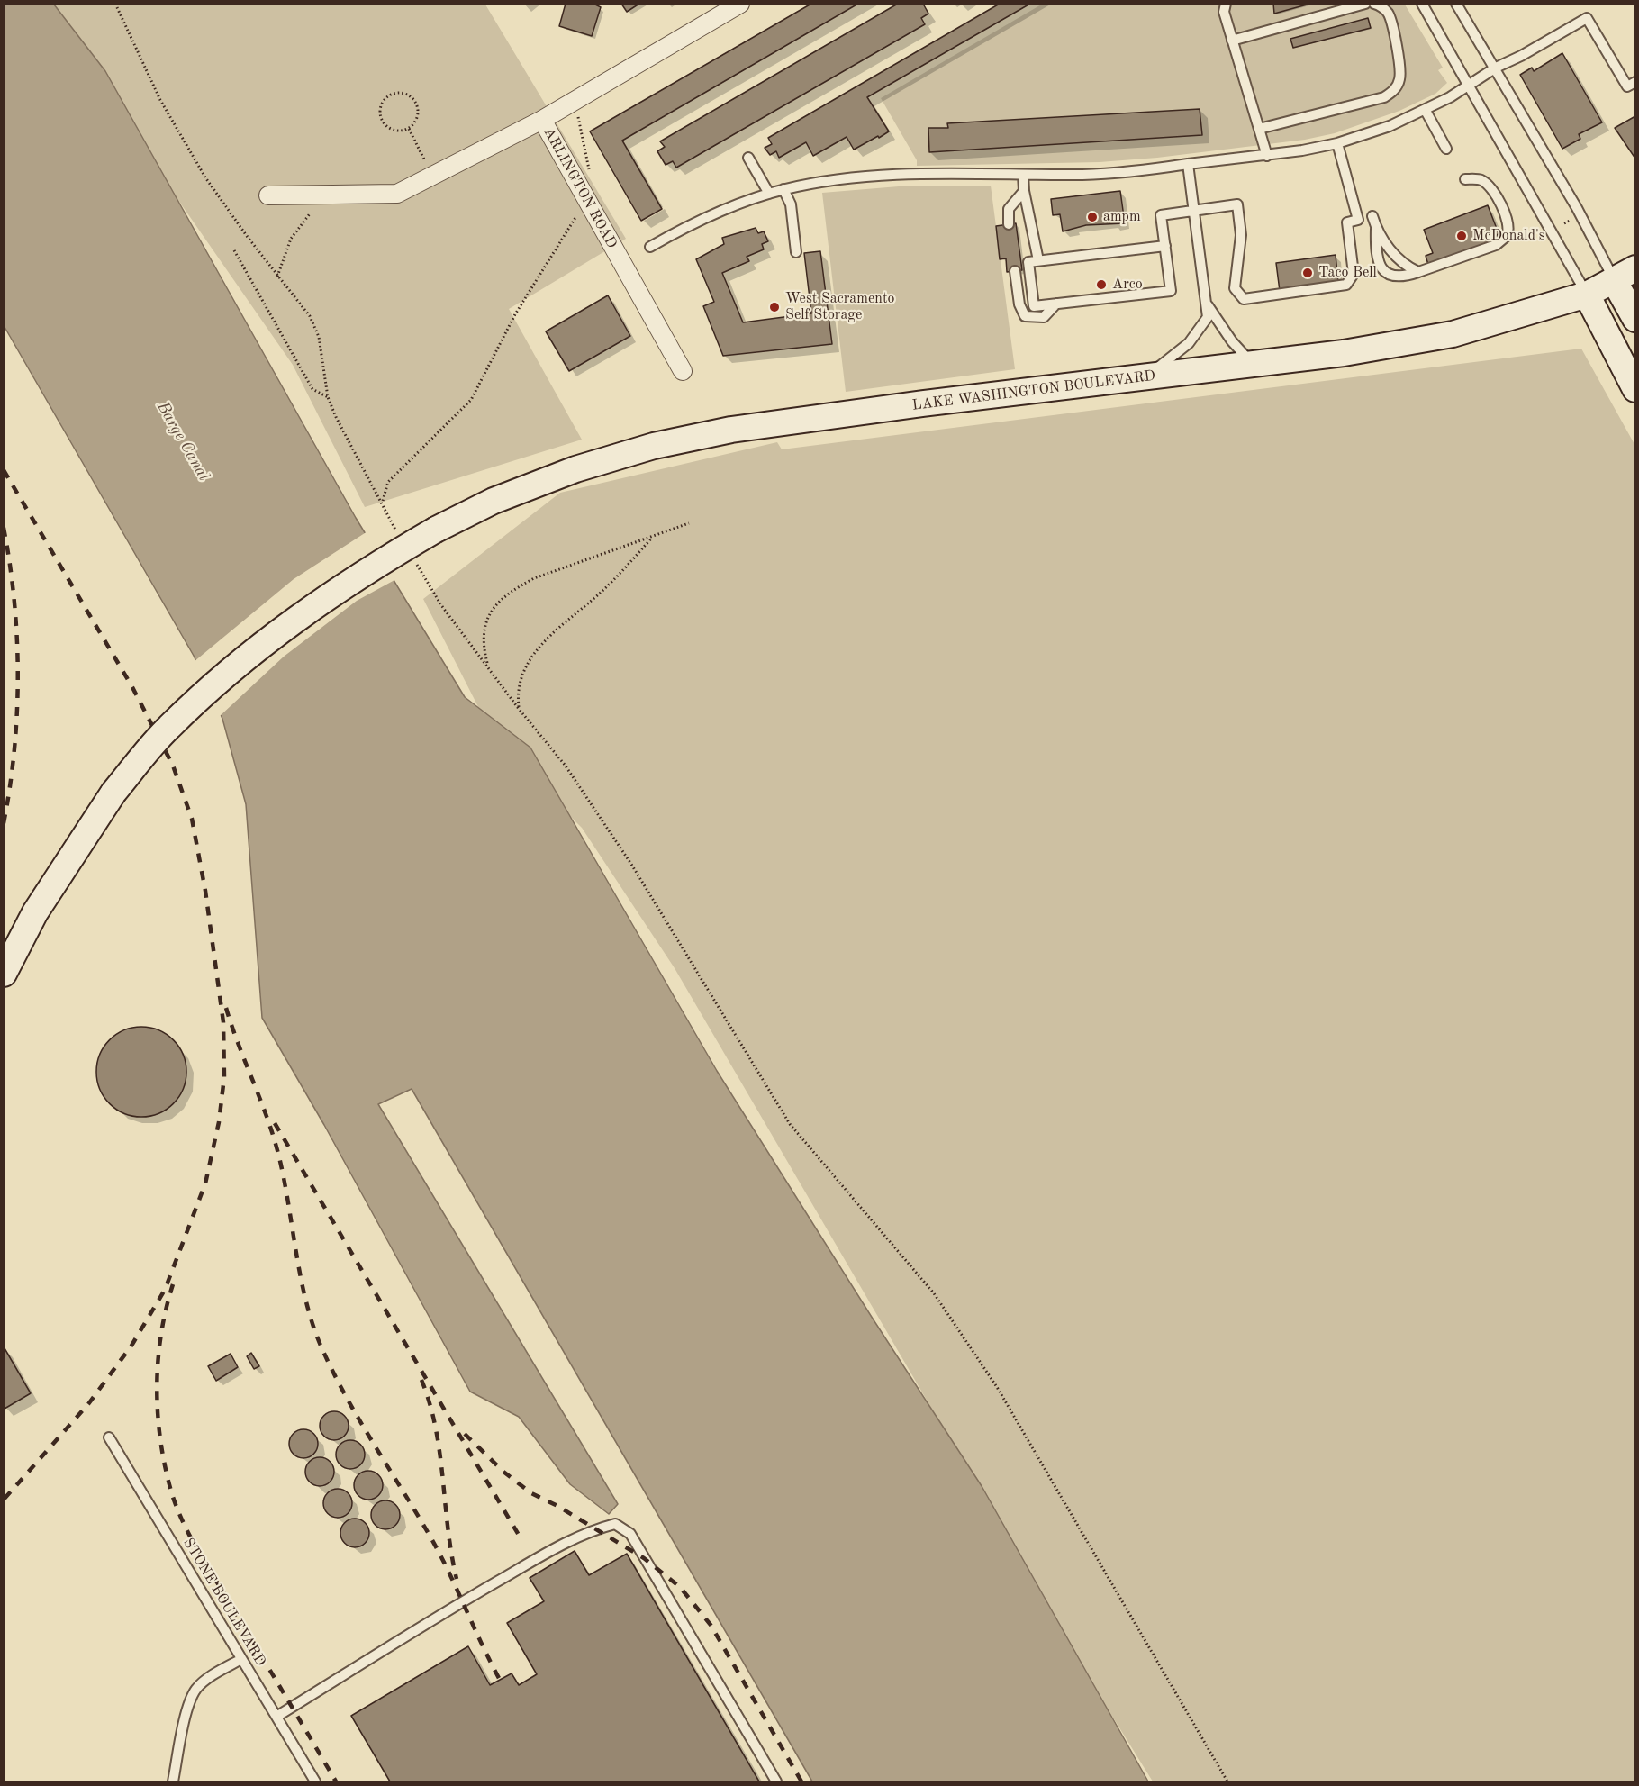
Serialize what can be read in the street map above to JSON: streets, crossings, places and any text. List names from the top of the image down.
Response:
{
  "streets": {
    "main road": ["LAKE WASHINGTON BOULEVARD"],
    "street": ["ARLINGTON ROAD"],
    "lane": ["STONE BOULEVARD"]
  },
  "water": ["Barge Canal"],
  "places": [
    "ampm",
    "McDonald's",
    "Taco Bell",
    "Arco",
    "West Sacramento Self Storage"
  ]
}
